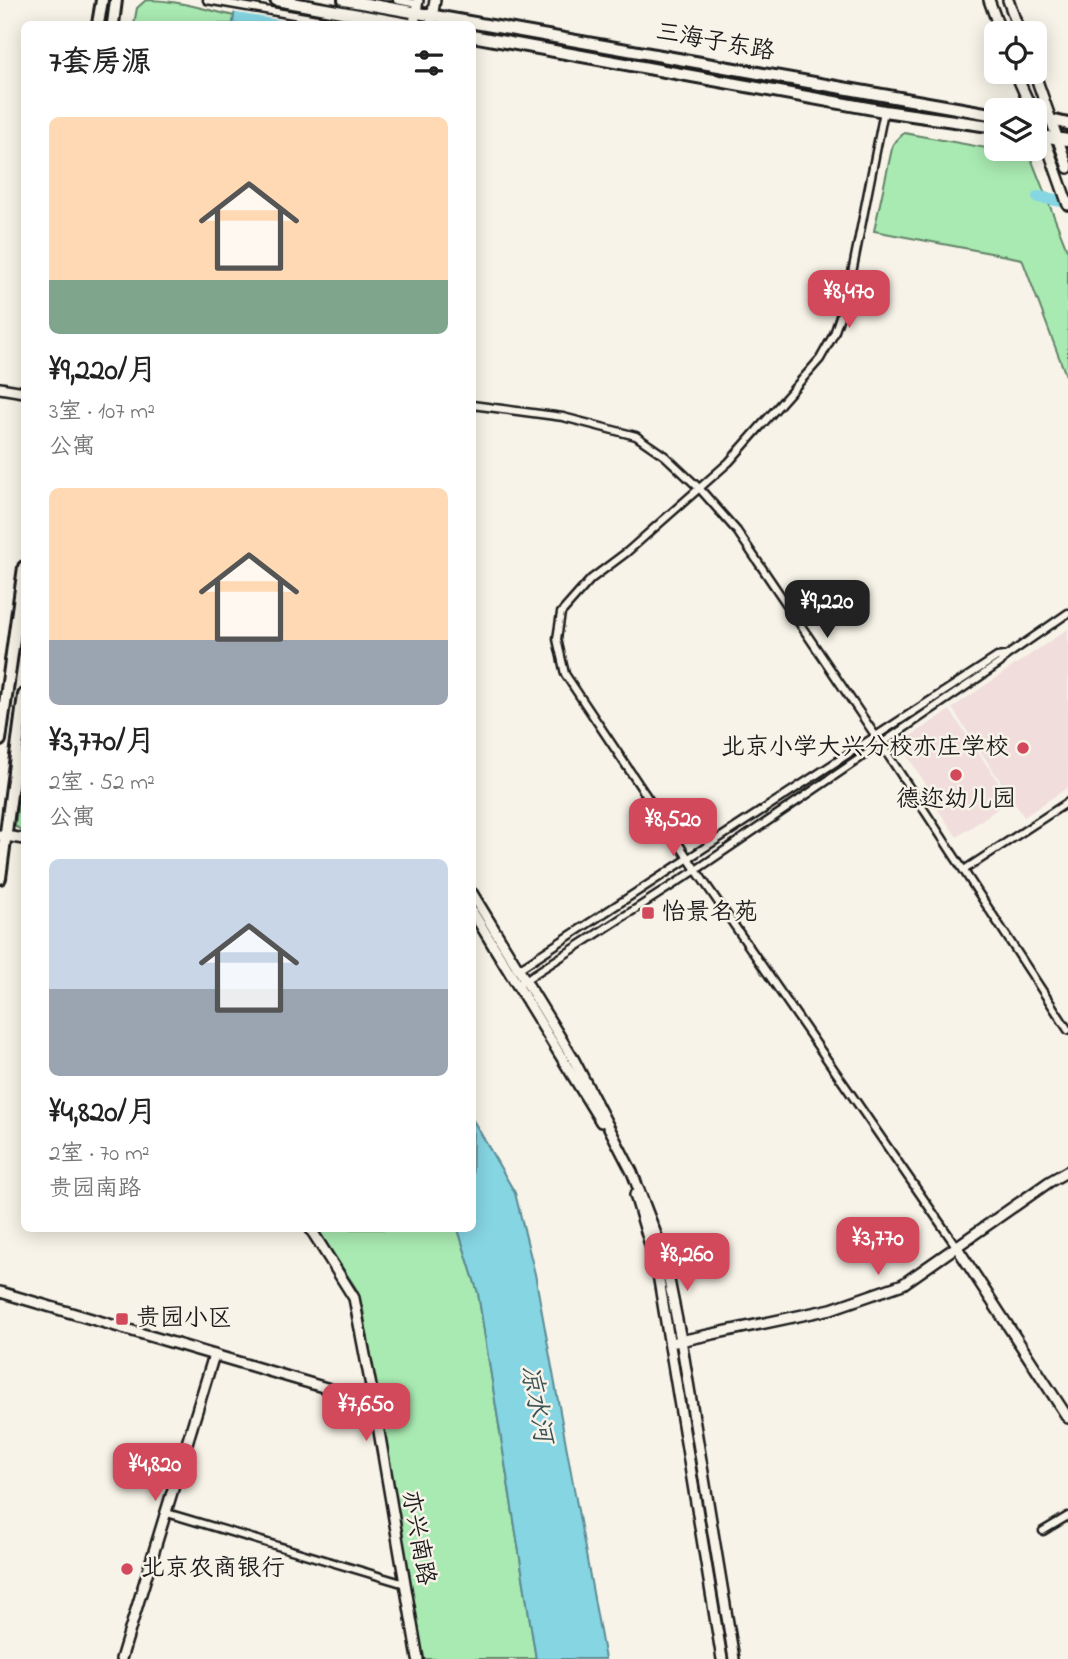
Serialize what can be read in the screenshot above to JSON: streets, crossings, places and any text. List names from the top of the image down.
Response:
{
  "streets": {
    "main road": ["三海子东路"],
    "street": ["亦兴南路"]
  },
  "water": ["凉水河"],
  "places": {
    "other": ["北京小学大兴分校亦庄学校", "德迩幼儿园", "北京农商银行"],
    "transit": ["怡景名苑", "贵园小区"]
  },
  "page": {
    "heading": "7套房源",
    "list": [
      {
        "name": "¥9,220/月",
        "note": "3室 · 107 m² · 公寓"
      },
      {
        "name": "¥3,770/月",
        "note": "2室 · 52 m² · 公寓"
      },
      {
        "name": "¥4,820/月",
        "note": "2室 · 70 m² · 贵园南路"
      }
    ],
    "price": [
      "¥8,470",
      "¥9,220",
      "¥8,520",
      "¥3,770",
      "¥8,260",
      "¥7,650",
      "¥4,820"
    ]
  }
}
